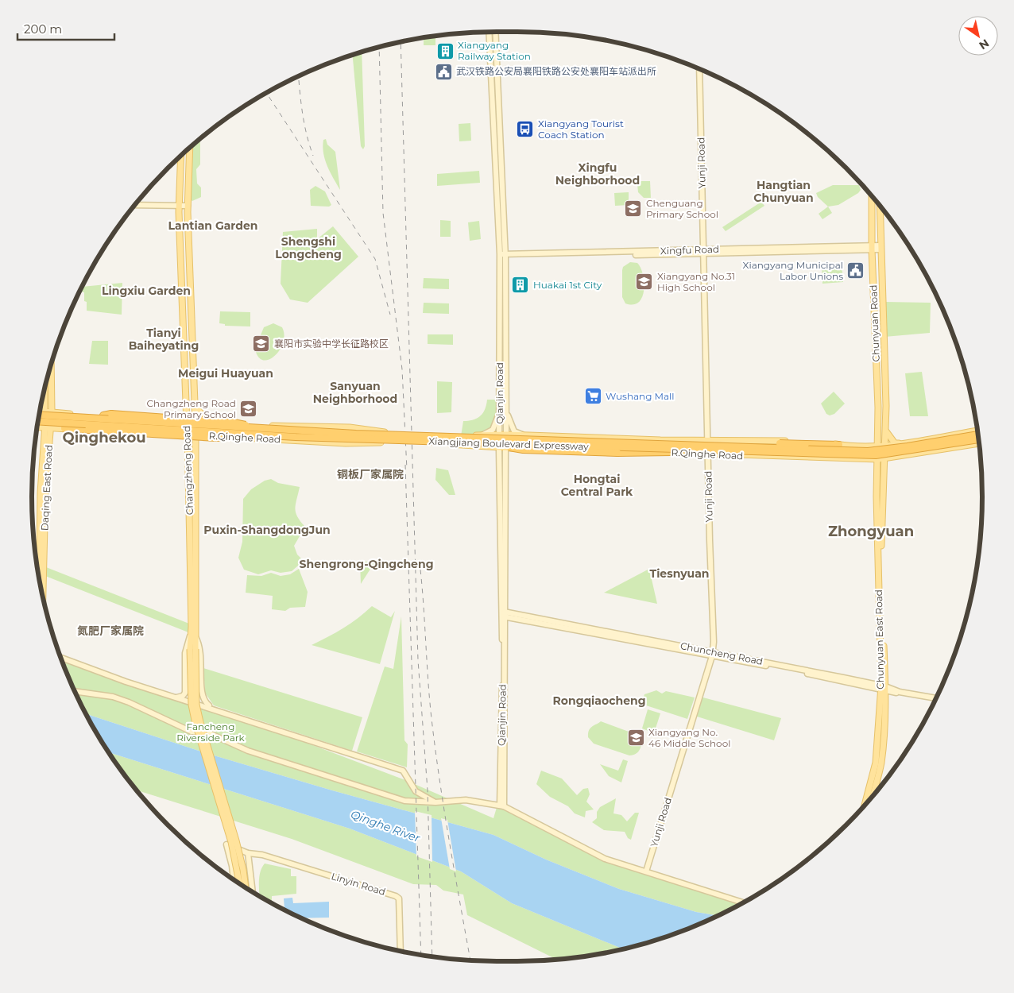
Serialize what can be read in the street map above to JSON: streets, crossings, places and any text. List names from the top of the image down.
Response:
{
  "streets": {
    "highway": ["Xiangjiang Boulevard Expressway"],
    "main road": [
      "Chunyuan Road",
      "R.Qinghe Road",
      "Changzheng Road",
      "Daqing East Road",
      "Chunyuan East Road"
    ],
    "street": [
      "Yunji Road",
      "Xingfu Road",
      "Qianjin Road",
      "Chuncheng Road",
      "Linyin Road"
    ]
  },
  "crossings": [
    ["Yunji Road", "Xingfu Road"],
    ["Yunji Road", "R.Qinghe Road"],
    ["Yunji Road", "Chuncheng Road"],
    ["Xingfu Road", "Chunyuan Road"],
    ["Xingfu Road", "Qianjin Road"],
    ["Chunyuan Road", "R.Qinghe Road"],
    ["Chunyuan Road", "Chunyuan East Road"],
    ["Qianjin Road", "R.Qinghe Road"],
    ["Qianjin Road", "Chuncheng Road"],
    ["R.Qinghe Road", "Changzheng Road"],
    ["R.Qinghe Road", "Daqing East Road"],
    ["R.Qinghe Road", "Chunyuan East Road"],
    ["Chunyuan East Road", "Chuncheng Road"]
  ],
  "districts": [
    "Xingfu Neighborhood",
    "Hangtian Chunyuan",
    "Lantian Garden",
    "Shengshi Longcheng",
    "Lingxiu Garden",
    "Tianyi Baiheyating",
    "Meigui Huayuan",
    "Sanyuan Neighborhood",
    "Qinghekou",
    "铜板厂家属院",
    "Hongtai Central Park",
    "Puxin-ShangdongJun",
    "Zhongyuan",
    "Shengrong-Qingcheng",
    "Tiesnyuan",
    "氮肥厂家属院",
    "Rongqiaocheng"
  ],
  "water": ["Qinghe River"],
  "parks": ["Fancheng Riverside Park"],
  "places": {
    "building": ["Xiangyang Railway Station", "Huakai 1st City"],
    "public building": ["武汉铁路公安局襄阳铁路公安处襄阳车站派出所", "Xiangyang Municipal Labor Unions"],
    "bus stop": ["Xiangyang Tourist Coach Station"],
    "school or university": [
      "Chenguang Primary School",
      "Xiangyang No.31 High School",
      "襄阳市实验中学长征路校区",
      "Changzheng Road Primary School",
      "Xiangyang No. 46 Middle School"
    ],
    "supermarket": ["Wushang Mall"]
  },
  "scale_bar": "200 m",
  "north": "bottom right"
}
